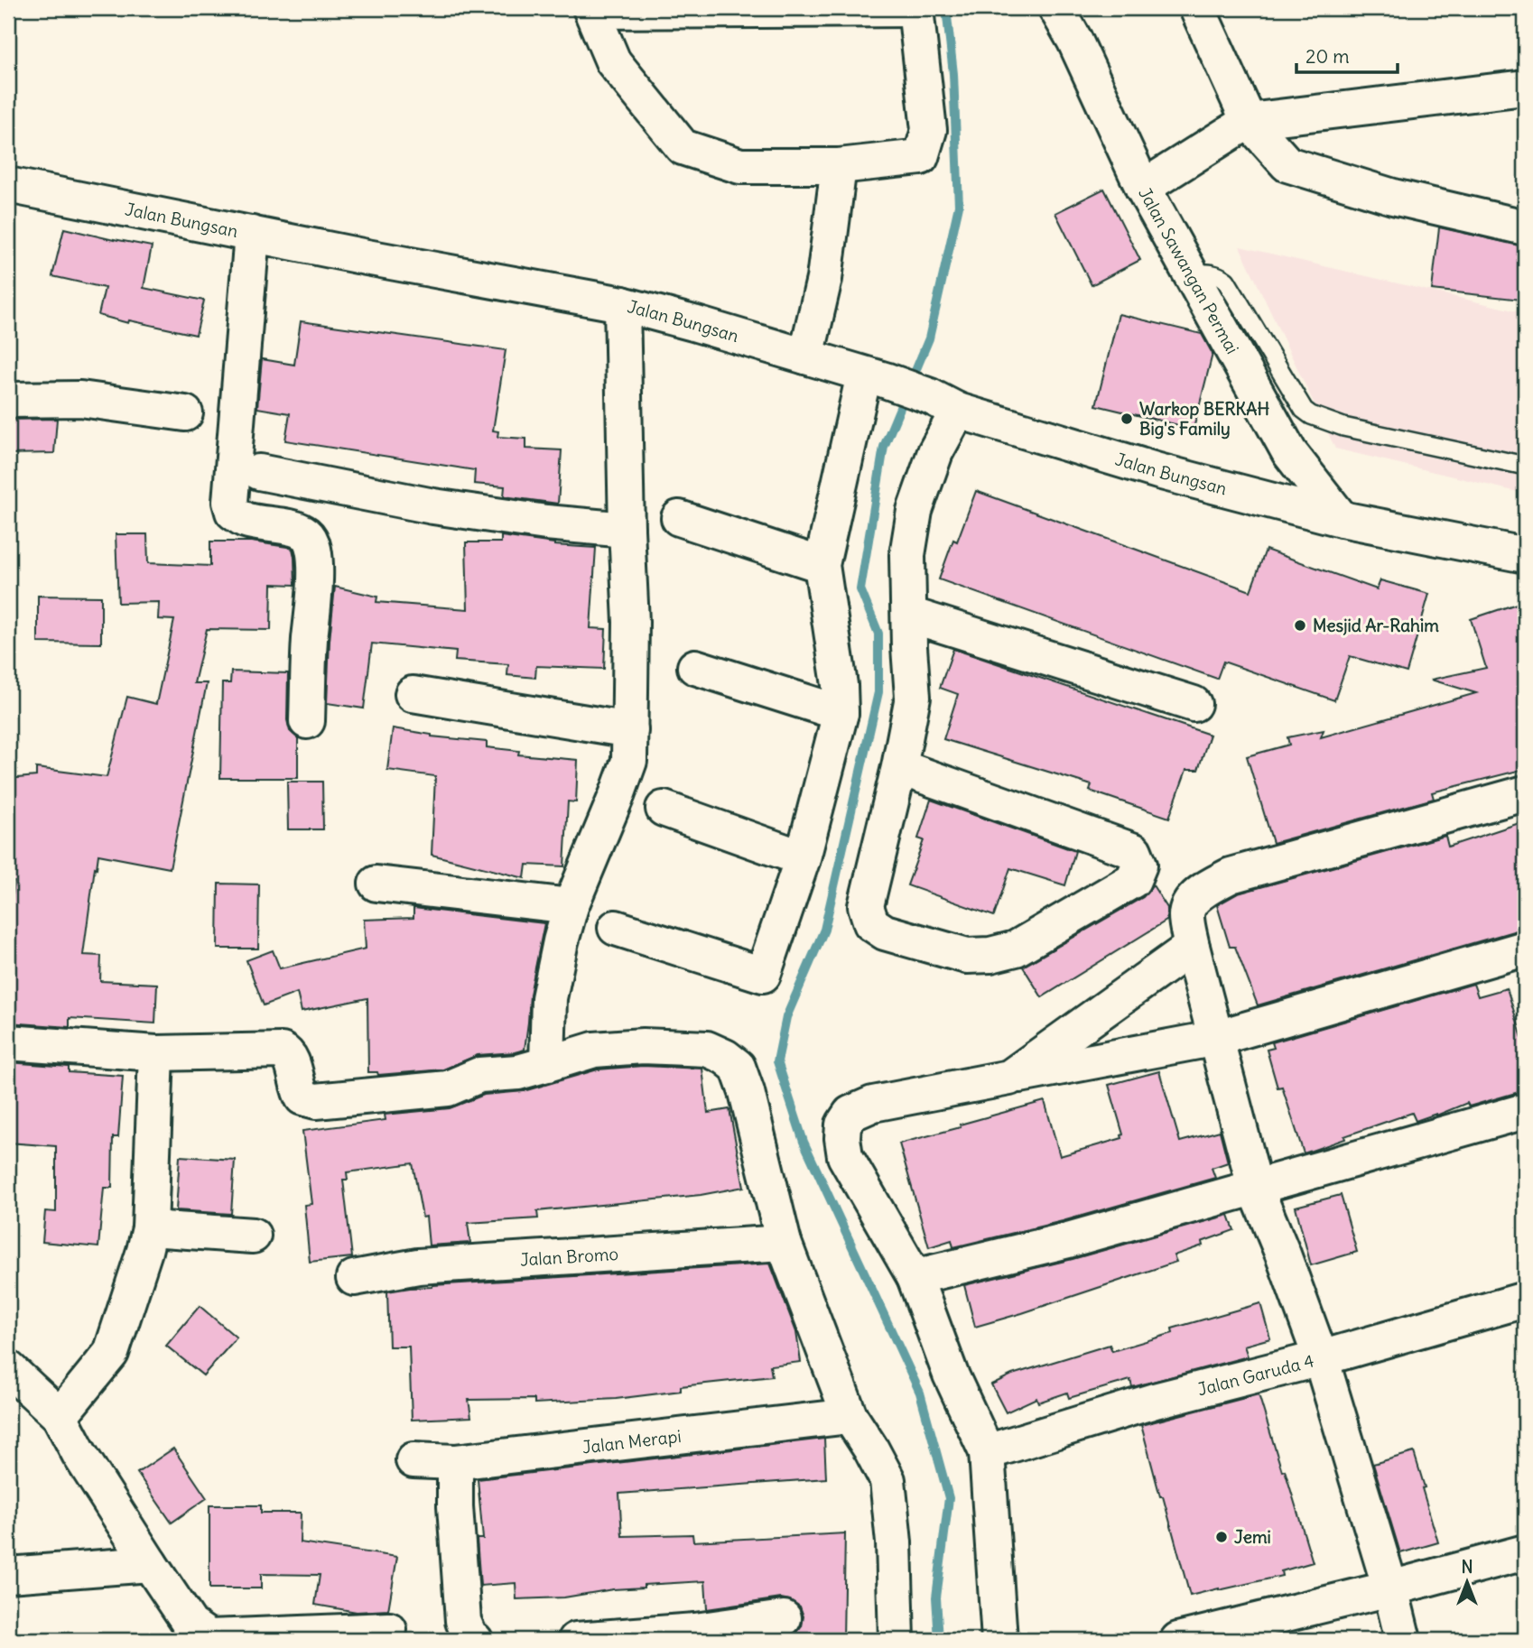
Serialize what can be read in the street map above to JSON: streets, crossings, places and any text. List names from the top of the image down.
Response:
{
  "streets": {
    "street": [
      "Jalan Bungsan",
      "Jalan Sawangan Permai",
      "Jalan Bromo",
      "Jalan Garuda 4",
      "Jalan Merapi"
    ]
  },
  "crossings": [
    ["Jalan Bungsan", "Jalan Sawangan Permai"]
  ],
  "places": ["Warkop BERKAH Big's Family", "Mesjid Ar-Rahim", "Jemi"],
  "scale_bar": "20 m",
  "north": "top"
}
